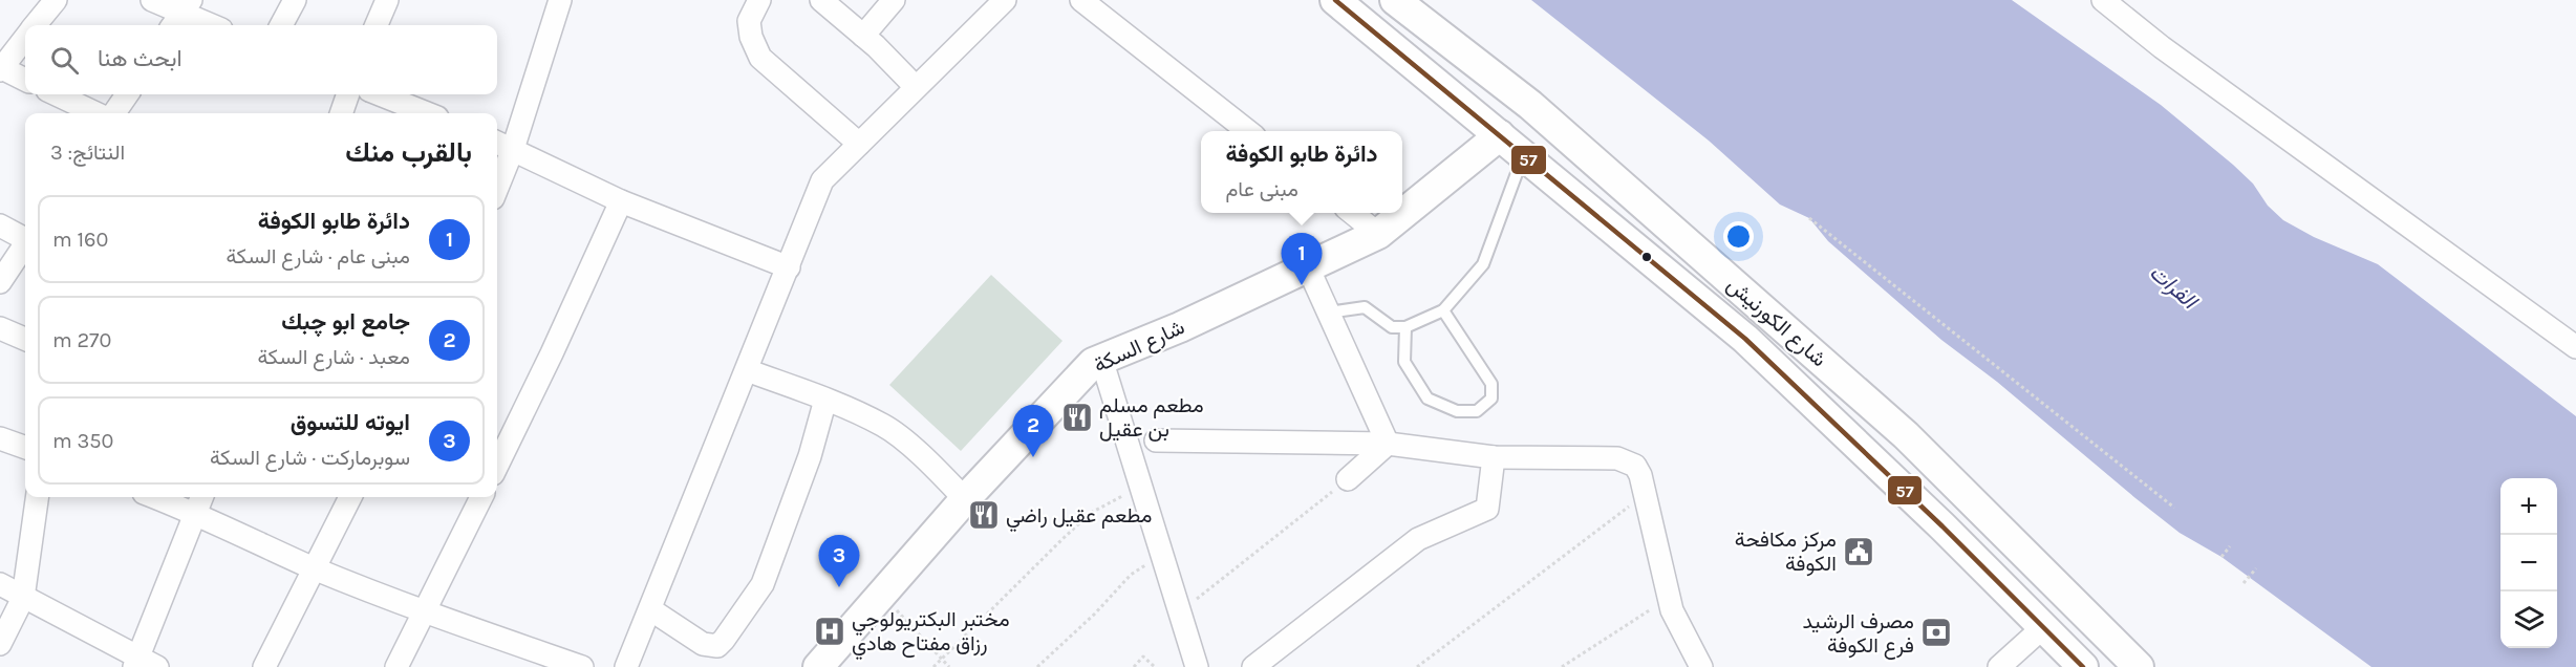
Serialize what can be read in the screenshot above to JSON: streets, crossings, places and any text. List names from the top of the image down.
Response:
{
  "streets": {
    "street": ["شارع الكورنيش", "شارع السكة"]
  },
  "crossings": [
    ["شارع الكورنيش", "شارع السكة"]
  ],
  "water": ["الفرات"],
  "places": {
    "restaurant": ["مطعم مسلم بن عقيل", "مطعم عقيل راضي"],
    "public building": ["مركز مكافحة الكوفة"],
    "hospital": ["مختبر البكتريولوجي رزاق مفتاح هادي"],
    "bank": ["مصرف الرشيد فرع الكوفة"]
  },
  "lines": ["transit line 57"],
  "page": {
    "search": "ابحث هنا",
    "heading": ["بالقرب منك", "النتائج: 3"],
    "popup": ["دائرة طابو الكوفة", "مبنى عام"],
    "list": [
      {
        "mark": "1",
        "name": "دائرة طابو الكوفة",
        "note": "مبنى عام · شارع السكة",
        "value": "160 m"
      },
      {
        "mark": "2",
        "name": "جامع ابو چبك",
        "note": "معبد · شارع السكة",
        "value": "270 m"
      },
      {
        "mark": "3",
        "name": "ايوته للتسوق",
        "note": "سوبرماركت · شارع السكة",
        "value": "350 m"
      }
    ],
    "pins": ["1", "2", "3"],
    "map_buttons": ["+", "−"]
  }
}
